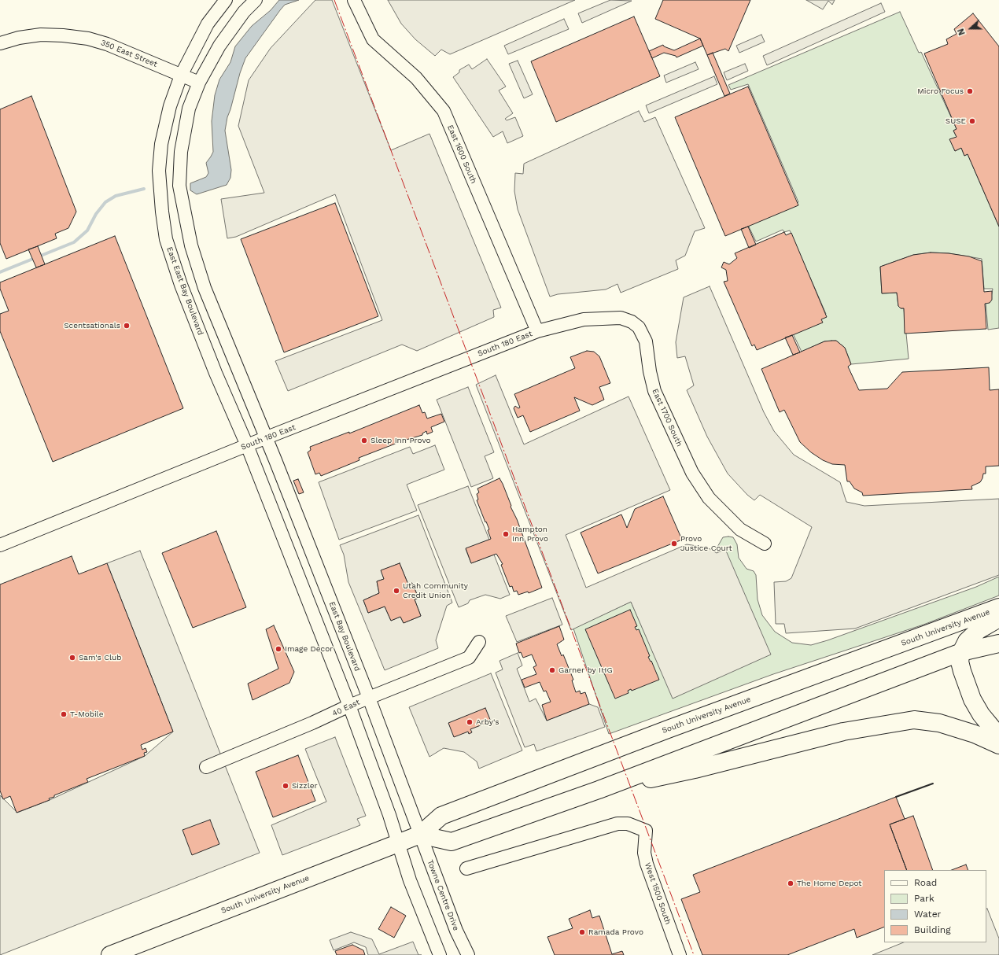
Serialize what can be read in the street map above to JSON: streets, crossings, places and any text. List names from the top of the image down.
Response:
{
  "streets": {
    "highway": ["South University Avenue"],
    "street": [
      "350 East Street",
      "East 1600 South",
      "East East Bay Boulevard",
      "South 180 East",
      "East 1700 South",
      "East Bay Boulevard",
      "40 East",
      "West 1500 South",
      "Towne Centre Drive"
    ]
  },
  "crossings": [
    ["350 East Street", "East East Bay Boulevard"],
    ["East 1600 South", "South 180 East"],
    ["East 1600 South", "East 1700 South"],
    ["East East Bay Boulevard", "South 180 East"],
    ["South 180 East", "East 1700 South"],
    ["South 180 East", "East Bay Boulevard"],
    ["South University Avenue", "East Bay Boulevard"],
    ["South University Avenue", "Towne Centre Drive"],
    ["East Bay Boulevard", "40 East"],
    ["East Bay Boulevard", "Towne Centre Drive"]
  ],
  "places": [
    "Micro Focus",
    "SUSE",
    "Scentsationals",
    "Sleep Inn Provo",
    "Hampton Inn Provo",
    "Provo Justice Court",
    "Utah Community Credit Union",
    "Image Decor",
    "Sam's Club",
    "Garner by IHG",
    "T-Mobile",
    "Arby's",
    "Sizzler",
    "The Home Depot",
    "Ramada Provo"
  ],
  "legend": [
    "Road",
    "Park",
    "Water",
    "Building"
  ],
  "north": "left"
}
